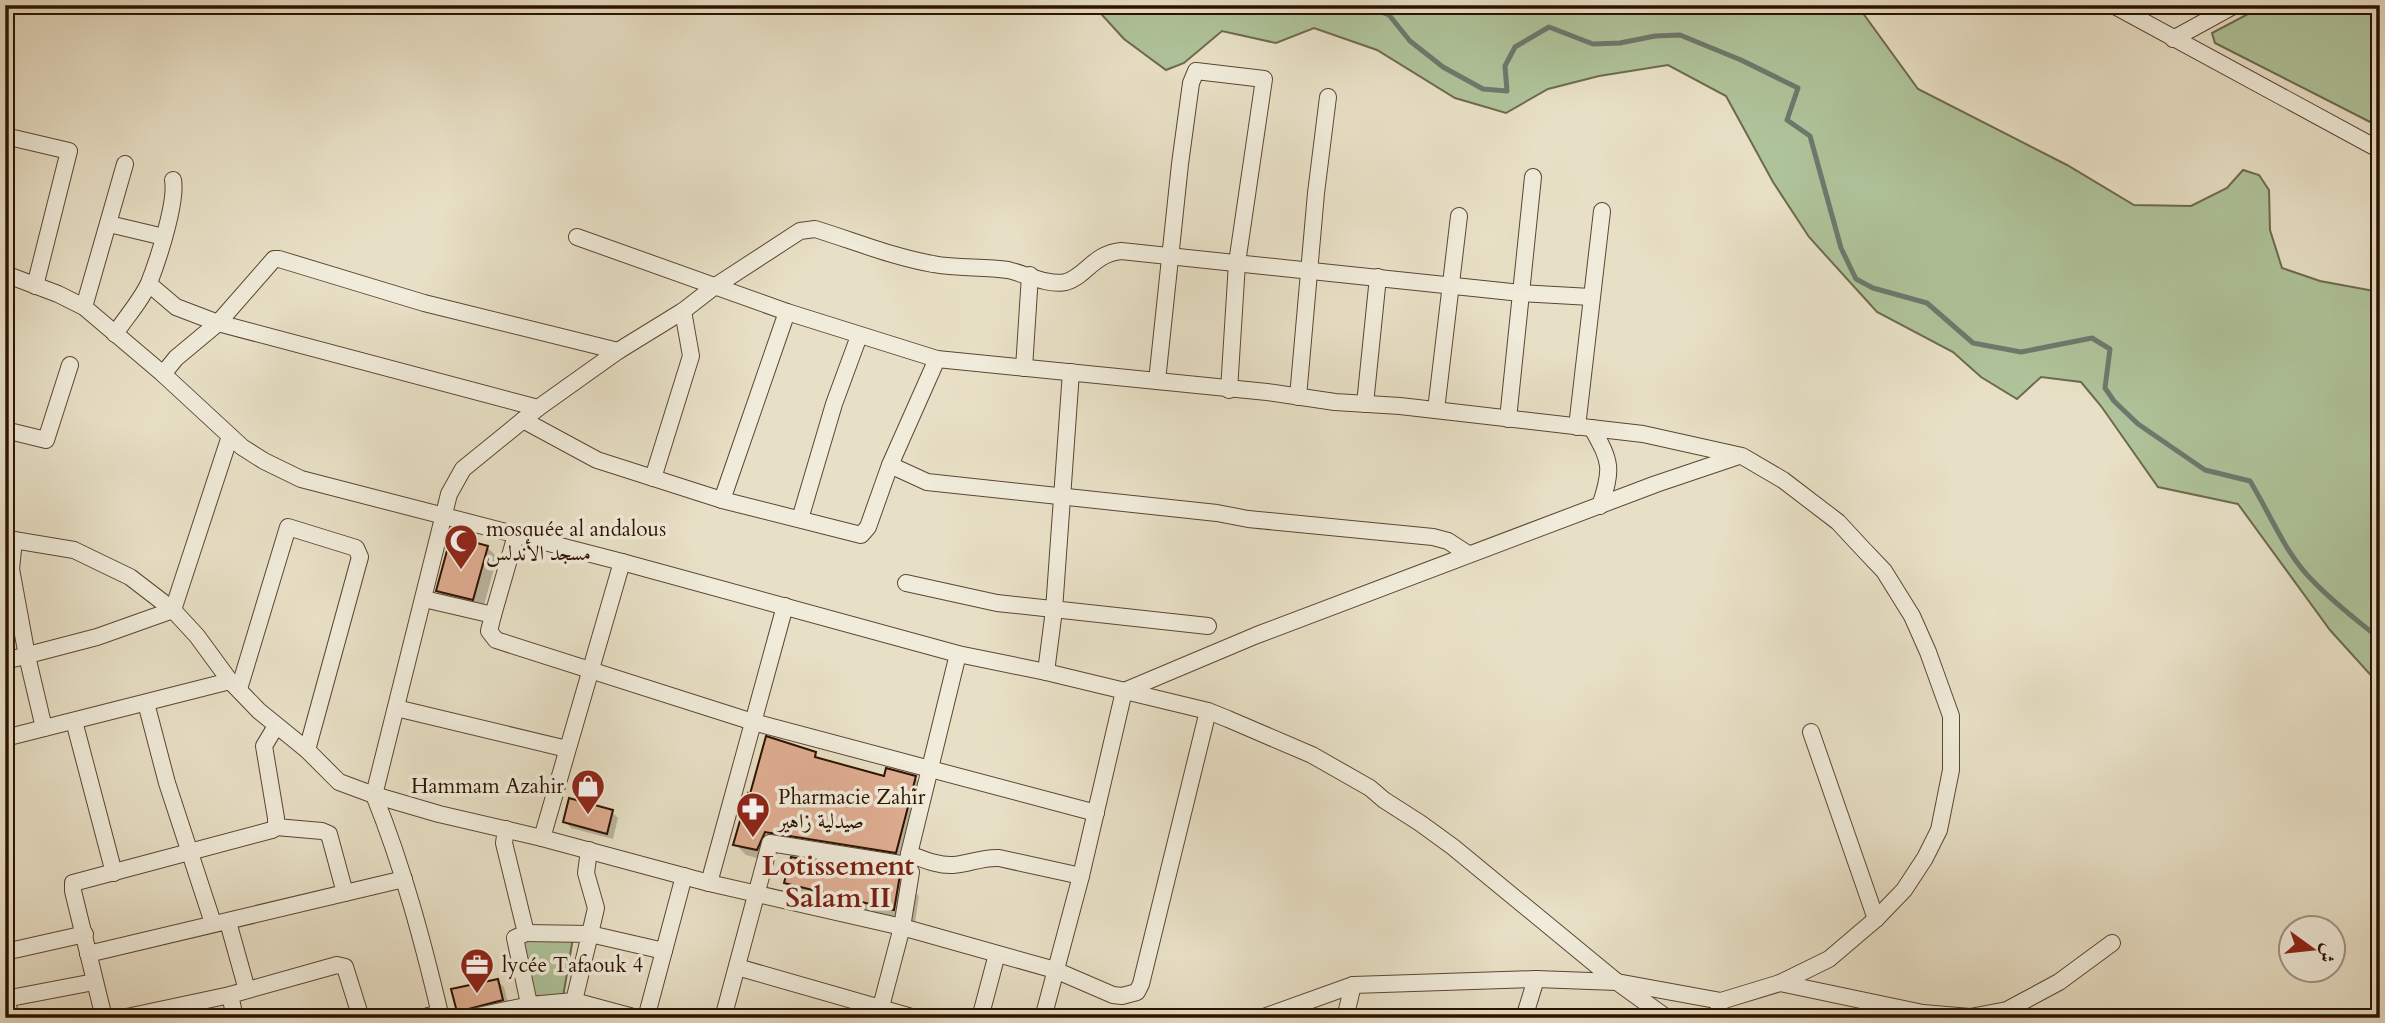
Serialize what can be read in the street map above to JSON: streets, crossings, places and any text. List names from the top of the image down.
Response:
{
  "districts": ["Lotissement Salam II"],
  "places": {
    "mosque": ["mosquée al andalous مسجد الأندلس"],
    "shop": ["Hammam Azahir"],
    "pharmacy": ["Pharmacie Zahir صيدلية زاهير"],
    "office": ["lycée Tafaouk 4"]
  },
  "north": "right"
}
